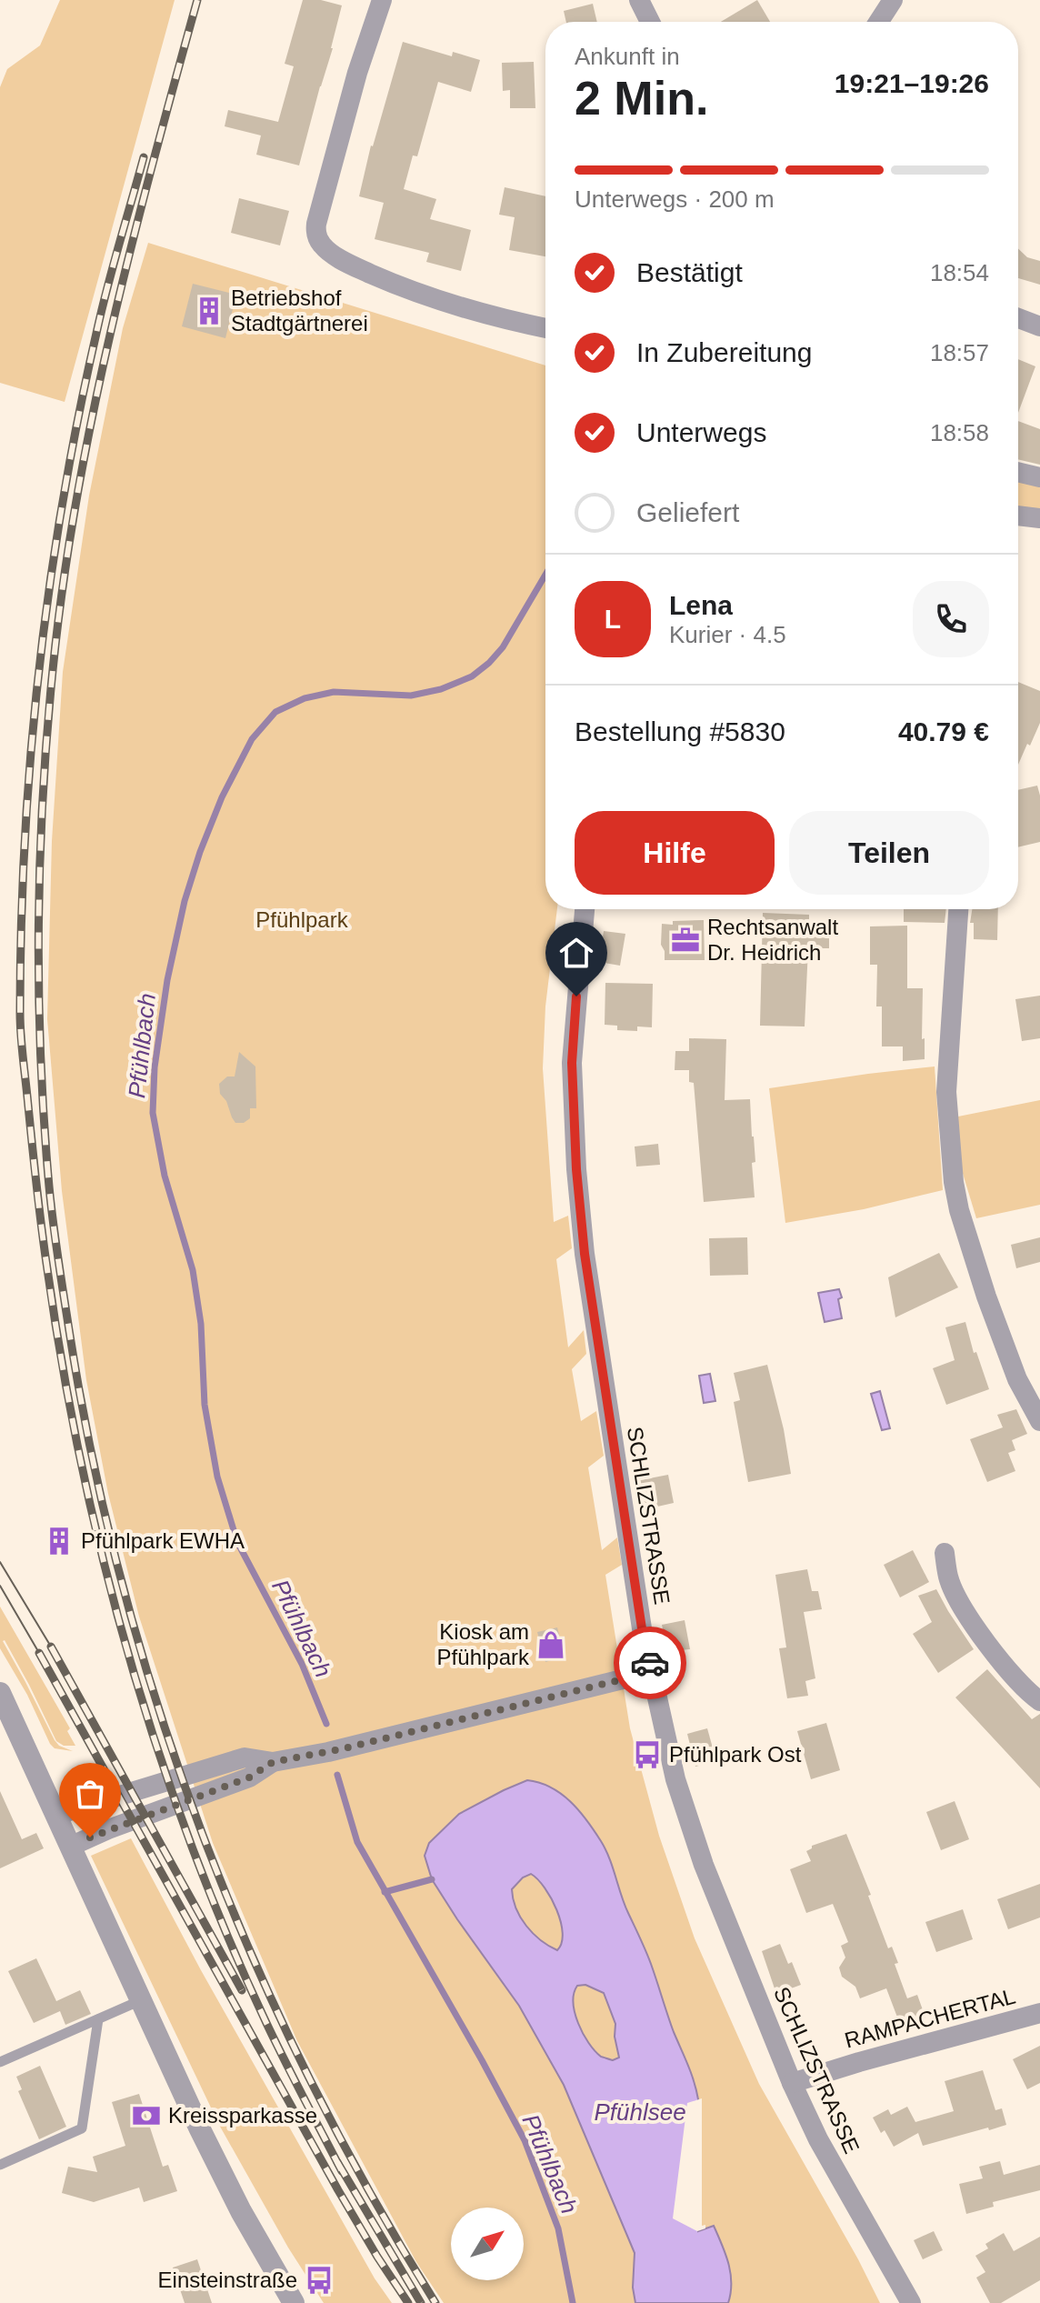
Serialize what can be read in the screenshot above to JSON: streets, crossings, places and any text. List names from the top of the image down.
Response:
{
  "streets": {
    "street": ["SCHLIZSTRASSE", "RAMPACHERTAL"]
  },
  "crossings": [
    ["SCHLIZSTRASSE", "RAMPACHERTAL"]
  ],
  "water": ["Pfühlbach", "Pfühlsee"],
  "parks": ["Pfühlpark"],
  "places": {
    "building": ["Betriebshof Stadtgärtnerei", "Pfühlpark EWHA"],
    "office": ["Rechtsanwalt Dr. Heidrich"],
    "shop": ["Kiosk am Pfühlpark"],
    "bus stop": ["Pfühlpark Ost", "Einsteinstraße"],
    "bank": ["Kreissparkasse"]
  },
  "north": "top right",
  "page": {
    "heading": ["2 Min.", "Ankunft in", "19:21–19:26"],
    "panel": [
      "Lena",
      "Kurier · 4.5",
      "Bestellung #5830",
      "40.79 €"
    ],
    "bar": "Unterwegs · 200 m",
    "list": [
      ["Bestätigt", "18:54"],
      ["In Zubereitung", "18:57"],
      ["Unterwegs", "18:58"],
      "Geliefert"
    ],
    "round": "L",
    "buttons": ["Hilfe", "Teilen"]
  }
}
